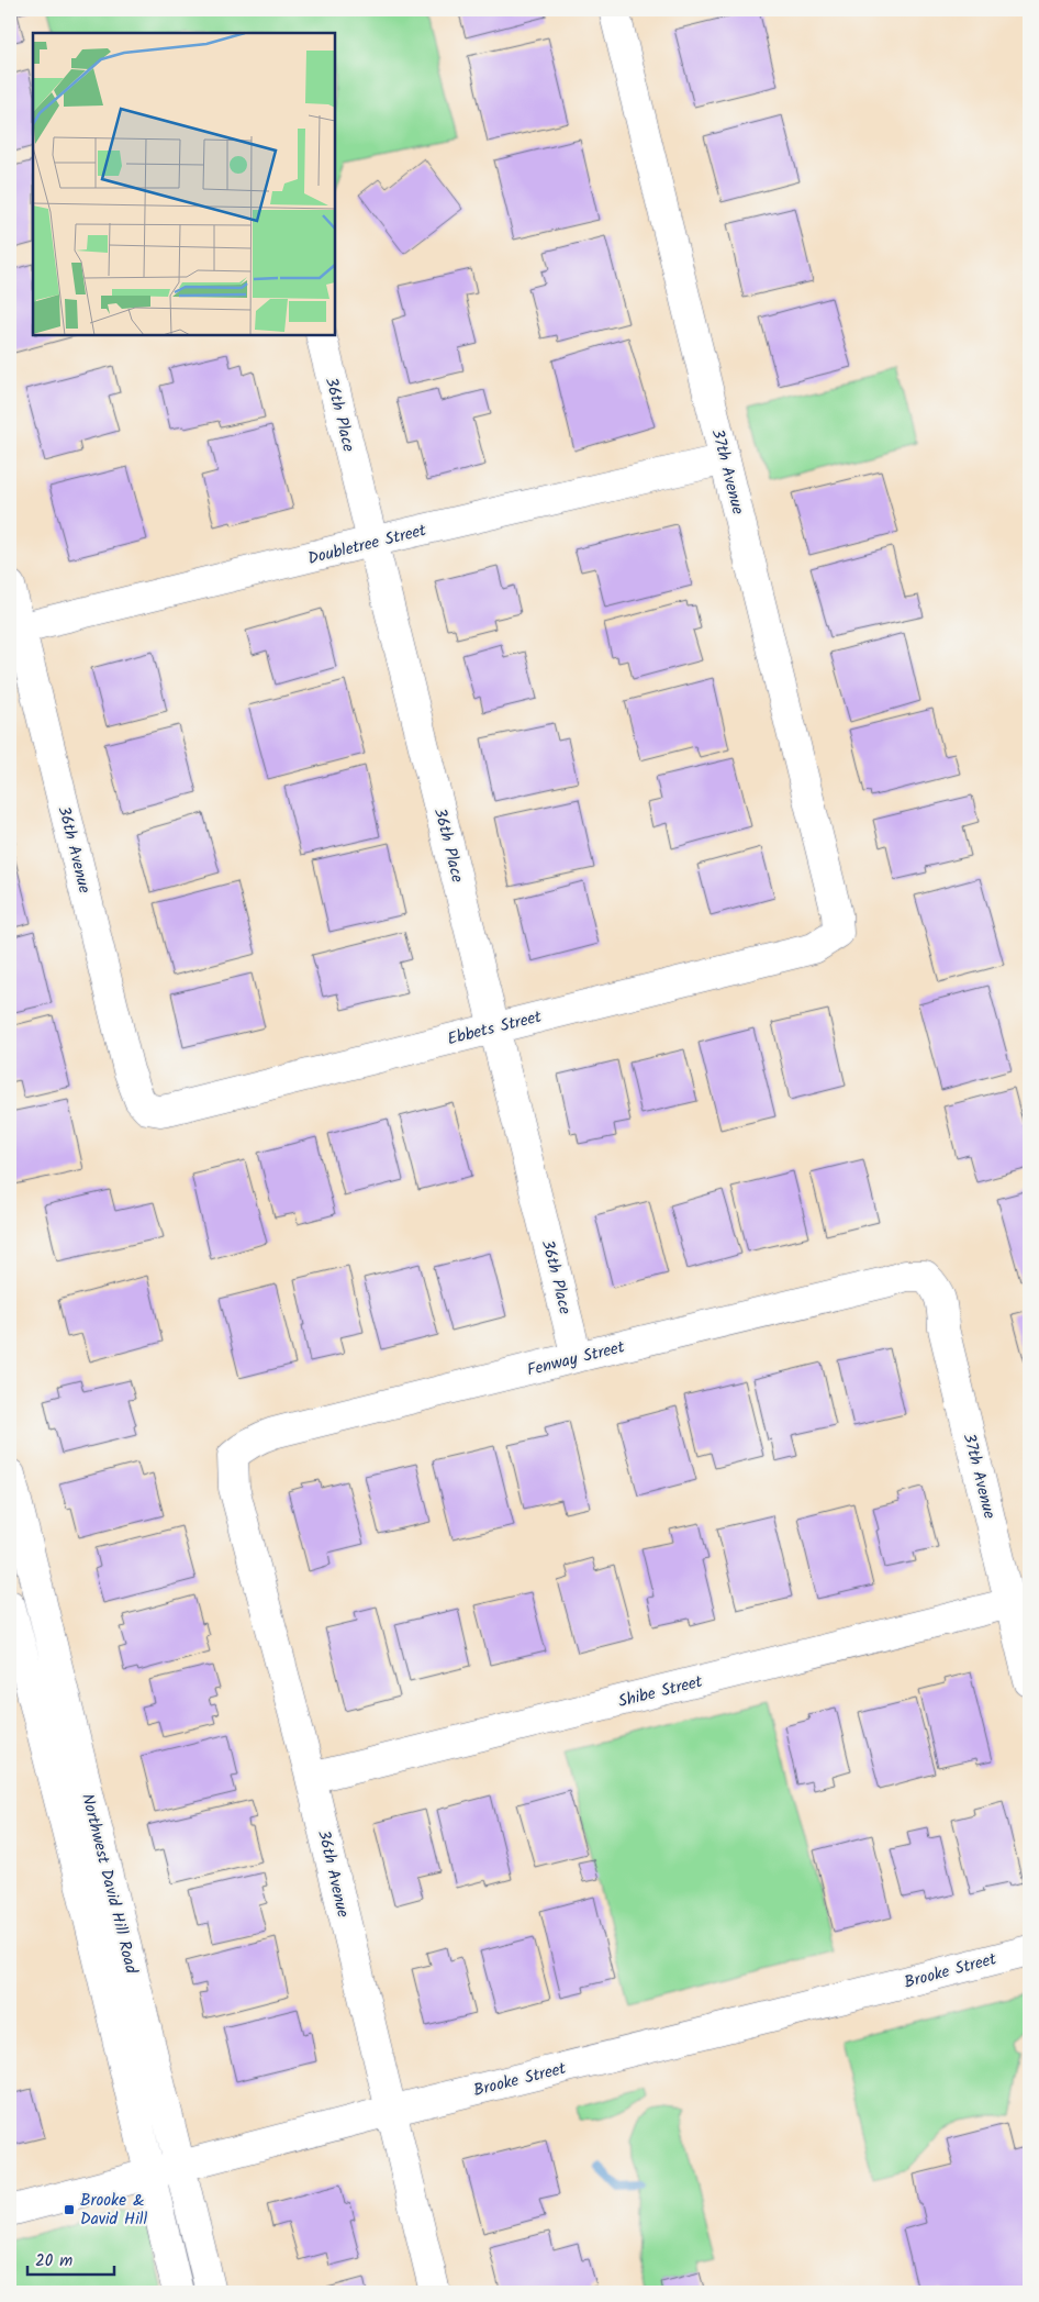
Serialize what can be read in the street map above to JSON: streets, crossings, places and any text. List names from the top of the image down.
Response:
{
  "streets": {
    "street": [
      "36th Place",
      "37th Avenue",
      "Doubletree Street",
      "36th Avenue",
      "Ebbets Street",
      "Fenway Street",
      "Shibe Street",
      "Northwest David Hill Road",
      "Brooke Street"
    ]
  },
  "crossings": [
    ["36th Place", "Doubletree Street"],
    ["36th Place", "Ebbets Street"],
    ["36th Place", "Fenway Street"],
    ["37th Avenue", "Doubletree Street"],
    ["37th Avenue", "Ebbets Street"],
    ["37th Avenue", "Fenway Street"],
    ["37th Avenue", "Shibe Street"],
    ["Doubletree Street", "36th Avenue"],
    ["36th Avenue", "Ebbets Street"],
    ["36th Avenue", "Fenway Street"],
    ["36th Avenue", "Shibe Street"],
    ["36th Avenue", "Brooke Street"],
    ["Northwest David Hill Road", "Brooke Street"]
  ],
  "places": {
    "transit": ["Brooke & David Hill"]
  },
  "scale_bar": "20 m"
}
